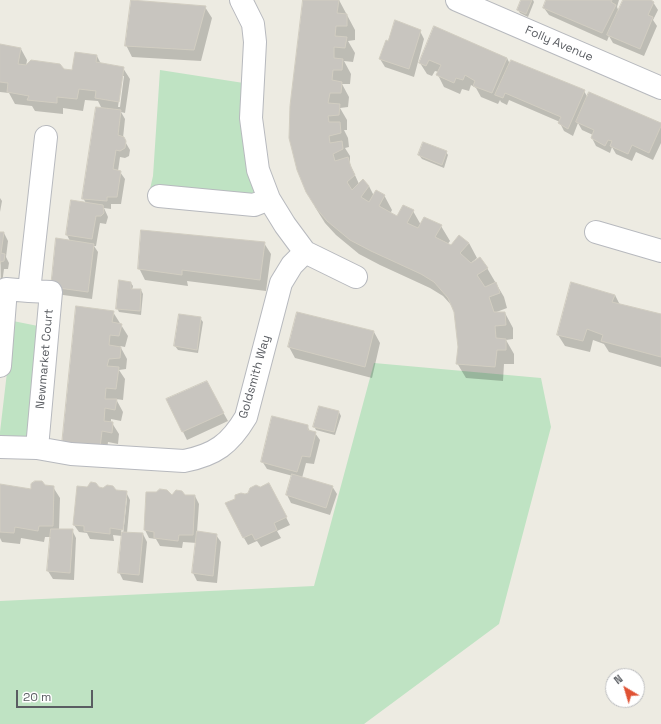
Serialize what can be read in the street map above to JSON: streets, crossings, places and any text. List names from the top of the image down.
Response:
{
  "streets": {
    "street": ["Folly Avenue", "Newmarket Court", "Goldsmith Way"]
  },
  "crossings": [
    ["Newmarket Court", "Goldsmith Way"]
  ],
  "scale_bar": "20 m",
  "north": "top left"
}
